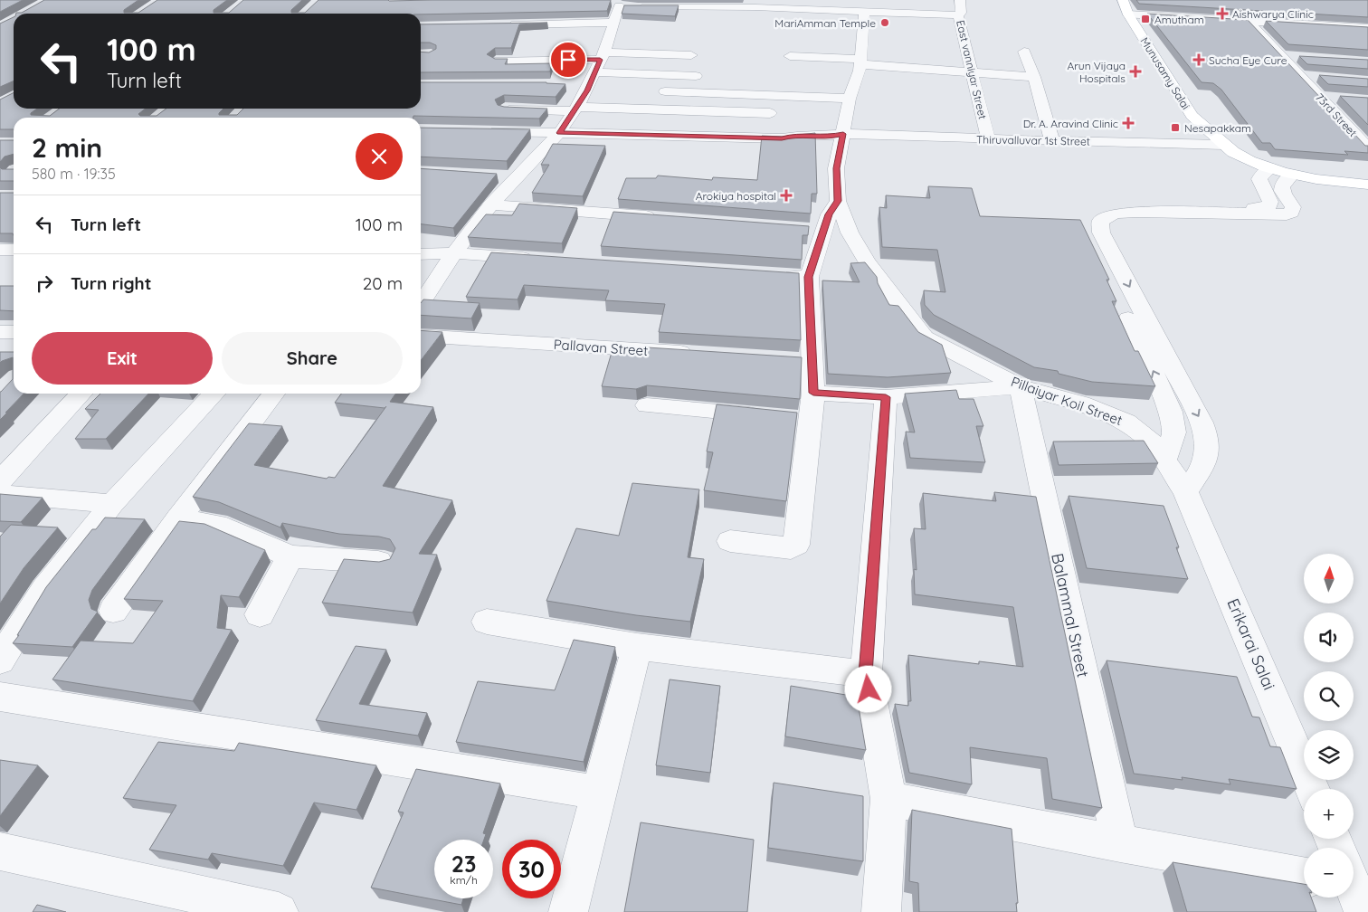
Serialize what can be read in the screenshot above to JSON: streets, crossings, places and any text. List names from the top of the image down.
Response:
{
  "streets": {
    "main road": ["Munusamy Salai"],
    "street": [
      "East vanniyar Street",
      "73rd Street",
      "Thiruvalluvar 1st Street",
      "Pallavan Street",
      "Pillaiyar Koil Street",
      "Balammal Street",
      "Erikarai Salai"
    ]
  },
  "crossings": [
    ["East vanniyar Street", "Thiruvalluvar 1st Street"],
    ["Munusamy Salai", "Thiruvalluvar 1st Street"],
    ["Thiruvalluvar 1st Street", "Pillaiyar Koil Street"],
    ["Pillaiyar Koil Street", "Balammal Street"],
    ["Pillaiyar Koil Street", "Erikarai Salai"]
  ],
  "places": {
    "health": [
      "Aishwarya Clinic",
      "Sucha Eye Cure",
      "Arun Vijaya Hospitals",
      "Dr. A. Aravind Clinic",
      "Arokiya hospital"
    ],
    "transit": ["Amutham", "Nesapakkam"],
    "other": ["MariAmman Temple"]
  },
  "north": "top",
  "page": {
    "turn": ["100 m", "Turn left"],
    "heading": ["2 min", "580 m · 19:35"],
    "list": [
      {
        "name": "Turn left",
        "value": "100 m"
      },
      {
        "name": "Turn right",
        "value": "20 m"
      }
    ],
    "buttons": ["Exit", "Share"],
    "map_buttons": ["+", "−"],
    "speed": "23 km/h",
    "limit": "30"
  }
}
